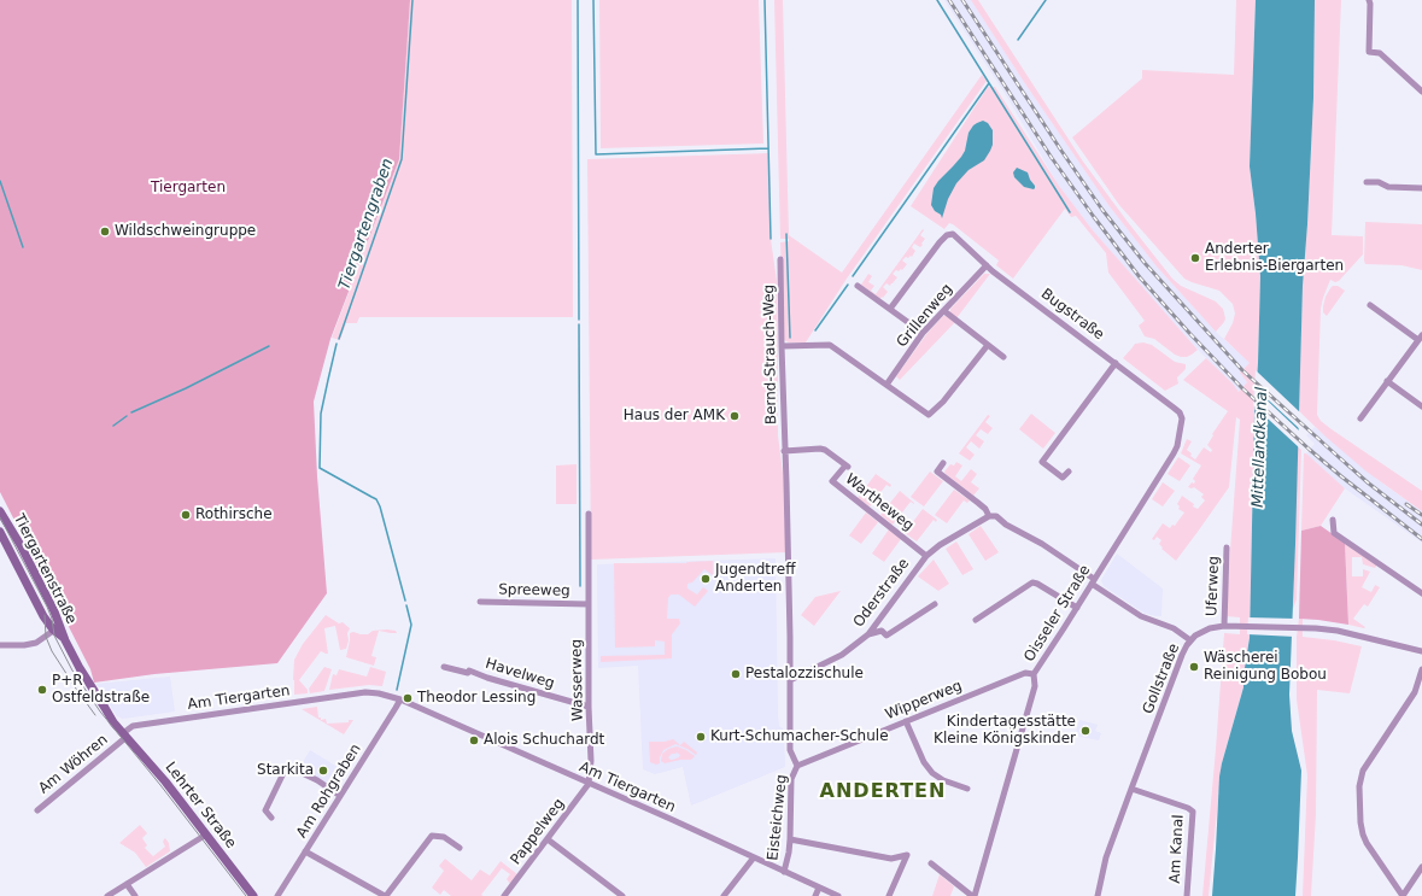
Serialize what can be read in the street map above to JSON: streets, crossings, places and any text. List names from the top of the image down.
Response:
{
  "streets": {
    "main road": ["Tiergartenstraße", "Lehrter Straße"],
    "street": [
      "Bugstraße",
      "Grillenweg",
      "Bernd-Strauch-Weg",
      "Wartheweg",
      "Uferweg",
      "Spreeweg",
      "Oderstraße",
      "Oisseler Straße",
      "Havelweg",
      "Gollstraße",
      "Wasserweg",
      "Am Tiergarten",
      "Wipperweg",
      "Am Wöhren",
      "Am Rohgraben",
      "Eisteichweg",
      "Pappelweg",
      "Am Kanal"
    ]
  },
  "crossings": [
    ["Bugstraße", "Grillenweg"],
    ["Bugstraße", "Oisseler Straße"],
    ["Bernd-Strauch-Weg", "Wartheweg"],
    ["Bernd-Strauch-Weg", "Eisteichweg"],
    ["Wartheweg", "Oderstraße"],
    ["Wartheweg", "Eisteichweg"],
    ["Tiergartenstraße", "Am Tiergarten"],
    ["Tiergartenstraße", "Am Wöhren"],
    ["Tiergartenstraße", "Lehrter Straße"],
    ["Uferweg", "Gollstraße"],
    ["Spreeweg", "Wasserweg"],
    ["Oderstraße", "Eisteichweg"],
    ["Oisseler Straße", "Wipperweg"],
    ["Havelweg", "Wasserweg"],
    ["Gollstraße", "Am Kanal"],
    ["Wasserweg", "Am Tiergarten"],
    ["Wasserweg", "Pappelweg"],
    ["Am Tiergarten", "Am Wöhren"],
    ["Am Tiergarten", "Am Rohgraben"],
    ["Am Tiergarten", "Lehrter Straße"],
    ["Am Tiergarten", "Eisteichweg"],
    ["Am Tiergarten", "Pappelweg"],
    ["Wipperweg", "Eisteichweg"],
    ["Am Wöhren", "Lehrter Straße"]
  ],
  "districts": ["ANDERTEN"],
  "water": ["Tiergartengraben", "Mittellandkanal"],
  "parks": ["Tiergarten"],
  "places": [
    "Wildschweingruppe",
    "Anderter Erlebnis-Biergarten",
    "Haus der AMK",
    "Rothirsche",
    "Jugendtreff Anderten",
    "Wäscherei Reinigung Bobou",
    "Pestalozzischule",
    "P+R Ostfeldstraße",
    "Theodor Lessing",
    "Kindertagesstätte Kleine Königskinder",
    "Kurt-Schumacher-Schule",
    "Alois Schuchardt",
    "Starkita"
  ]
}
